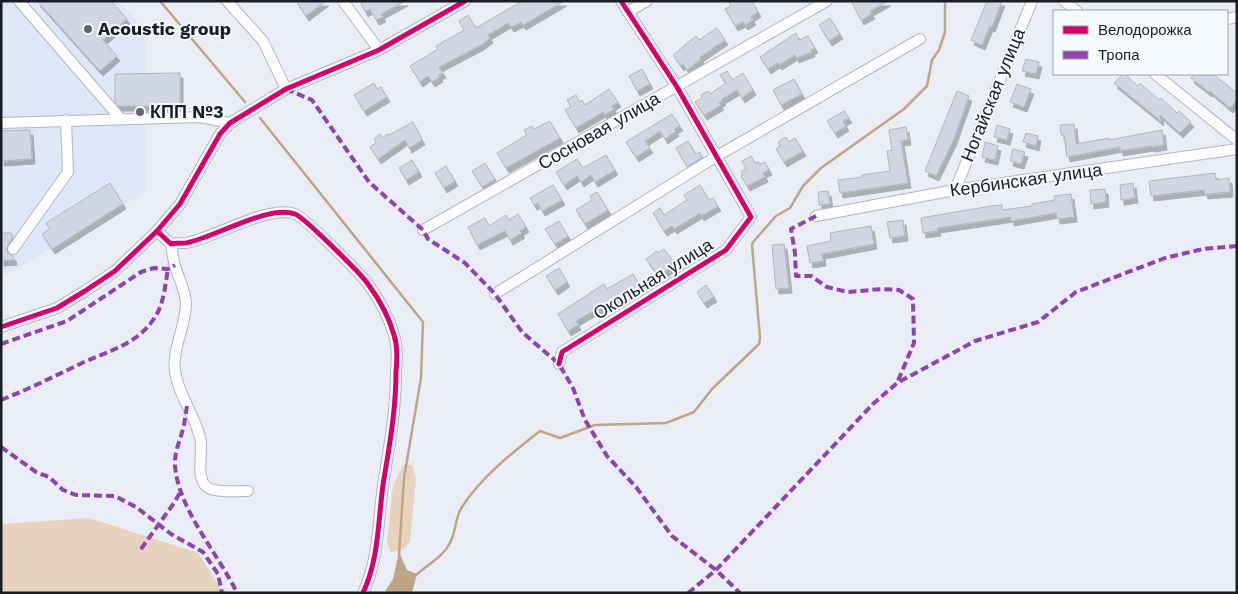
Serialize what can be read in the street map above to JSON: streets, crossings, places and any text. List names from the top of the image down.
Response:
{
  "streets": {
    "street": [
      "Ногайская улица",
      "Сосновая улица",
      "Кербинская улица",
      "Окольная улица"
    ]
  },
  "crossings": [
    ["Ногайская улица", "Кербинская улица"]
  ],
  "places": ["Acoustic group", "КПП №3"],
  "legend": ["Велодорожка", "Тропа"]
}
